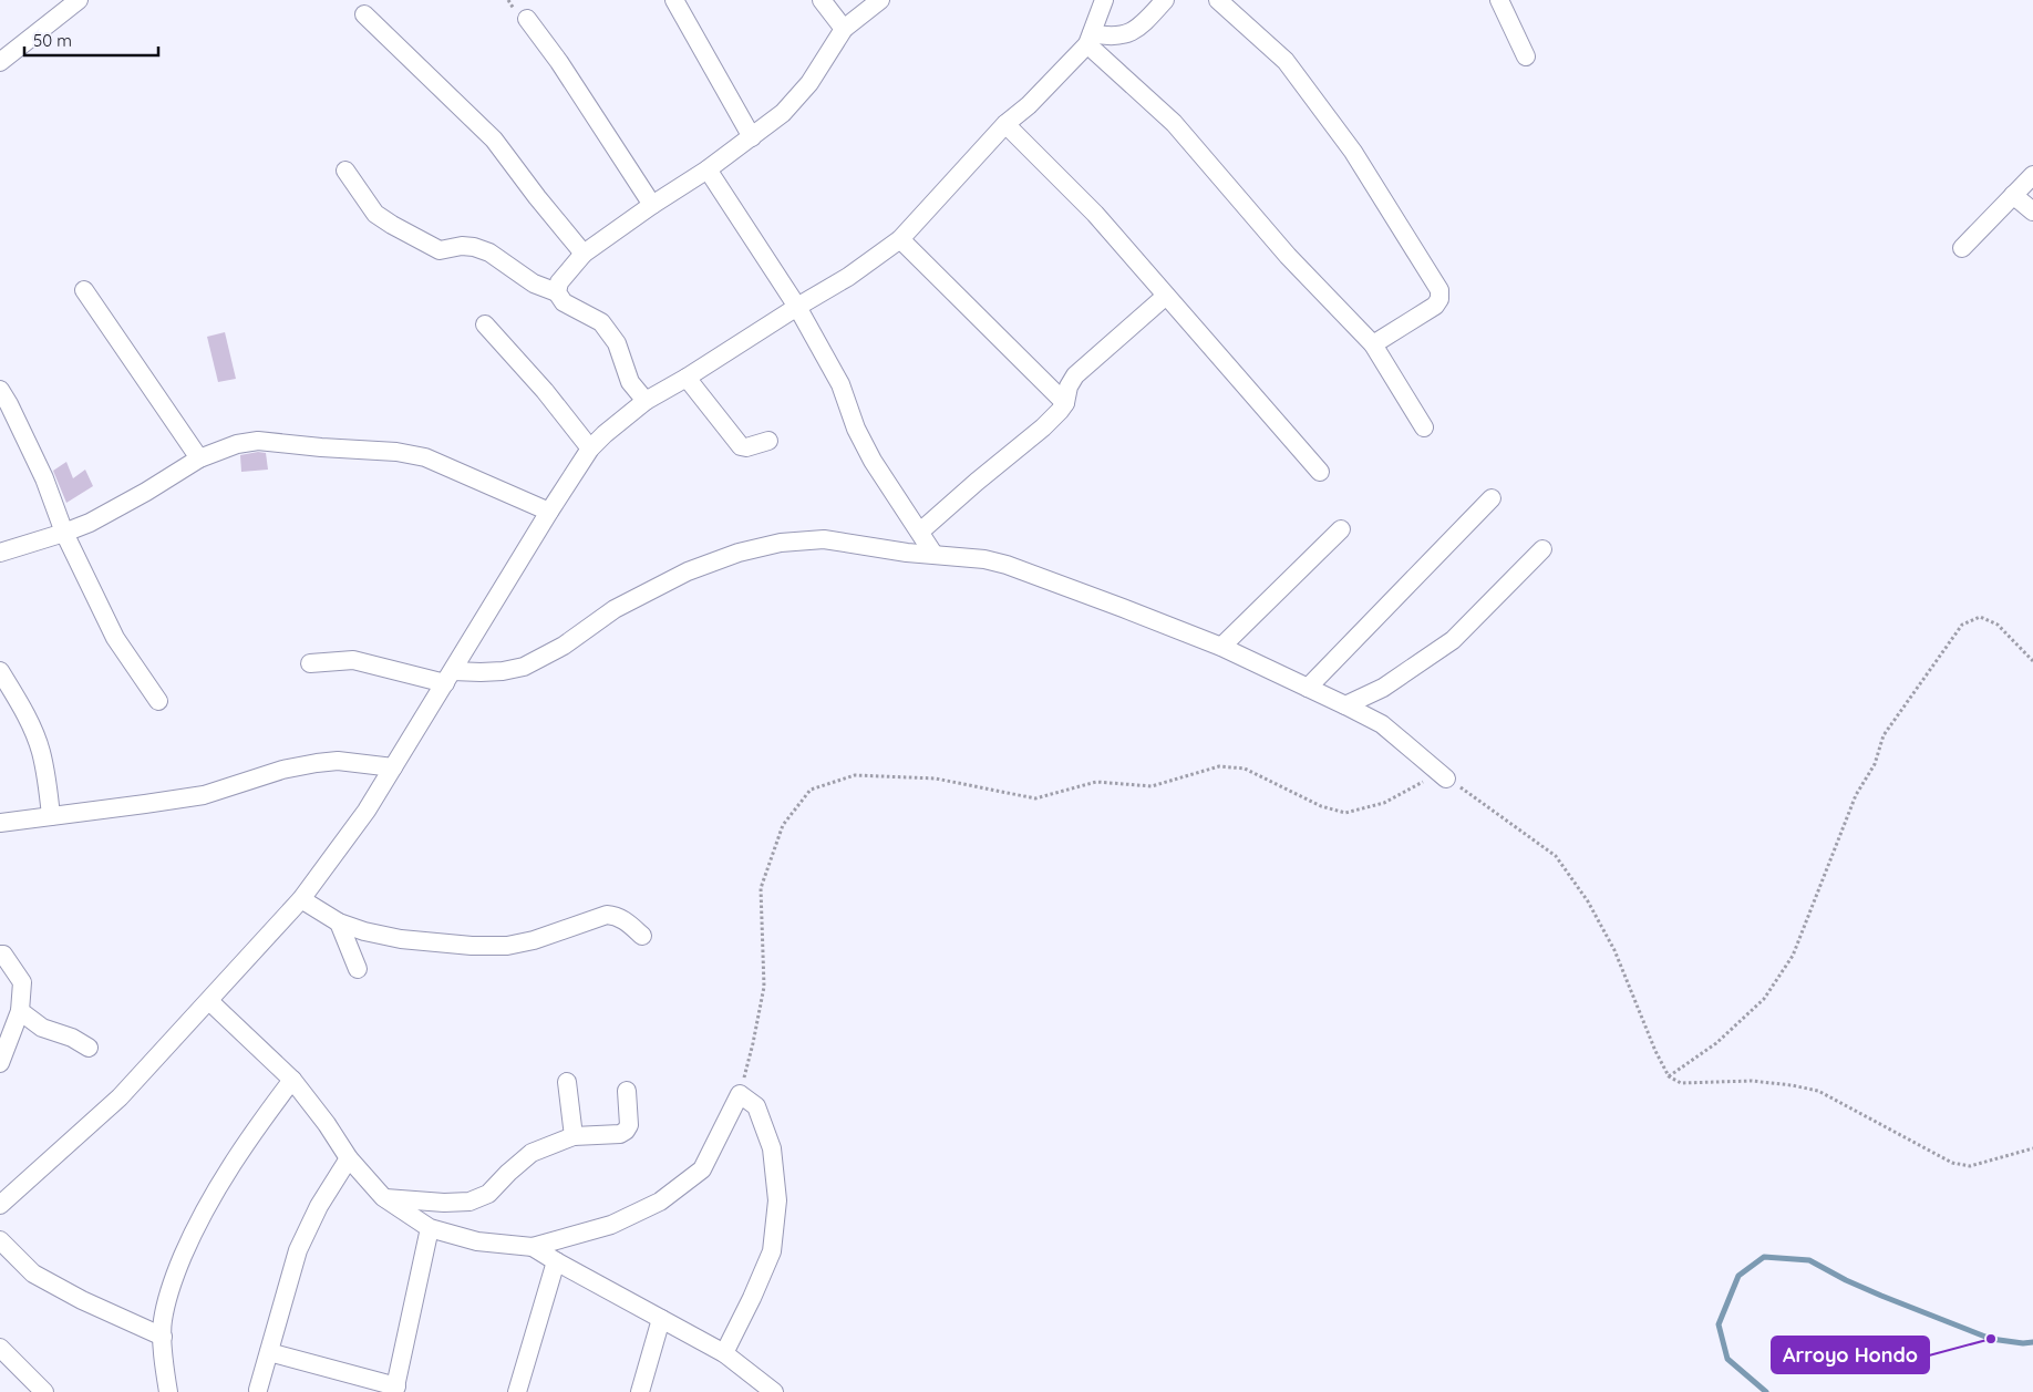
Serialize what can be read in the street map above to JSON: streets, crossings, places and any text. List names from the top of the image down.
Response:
{
  "places": ["Arroyo Hondo"],
  "scale_bar": "50 m"
}
